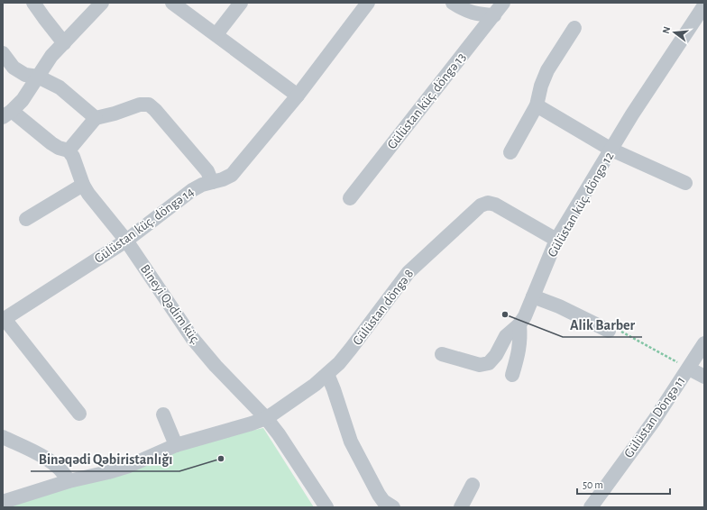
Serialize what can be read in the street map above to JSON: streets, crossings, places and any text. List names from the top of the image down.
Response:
{
  "streets": {
    "street": [
      "Gülüstan küç. döngə 13",
      "Gülüstan küç. döngə 12",
      "Gülüstan küç. döngə 14",
      "Bineyi Qədim küç.",
      "Gülüstan döngə 8",
      "Gülüstan Döngə 11"
    ]
  },
  "crossings": [
    ["Gülüstan küç. döngə 12", "Gülüstan döngə 8"],
    ["Gülüstan küç. döngə 14", "Bineyi Qədim küç."],
    ["Bineyi Qədim küç.", "Gülüstan döngə 8"]
  ],
  "places": ["Alik Barber", "Binəqədi Qəbiristanlığı"],
  "scale_bar": "50 m",
  "north": "left"
}
